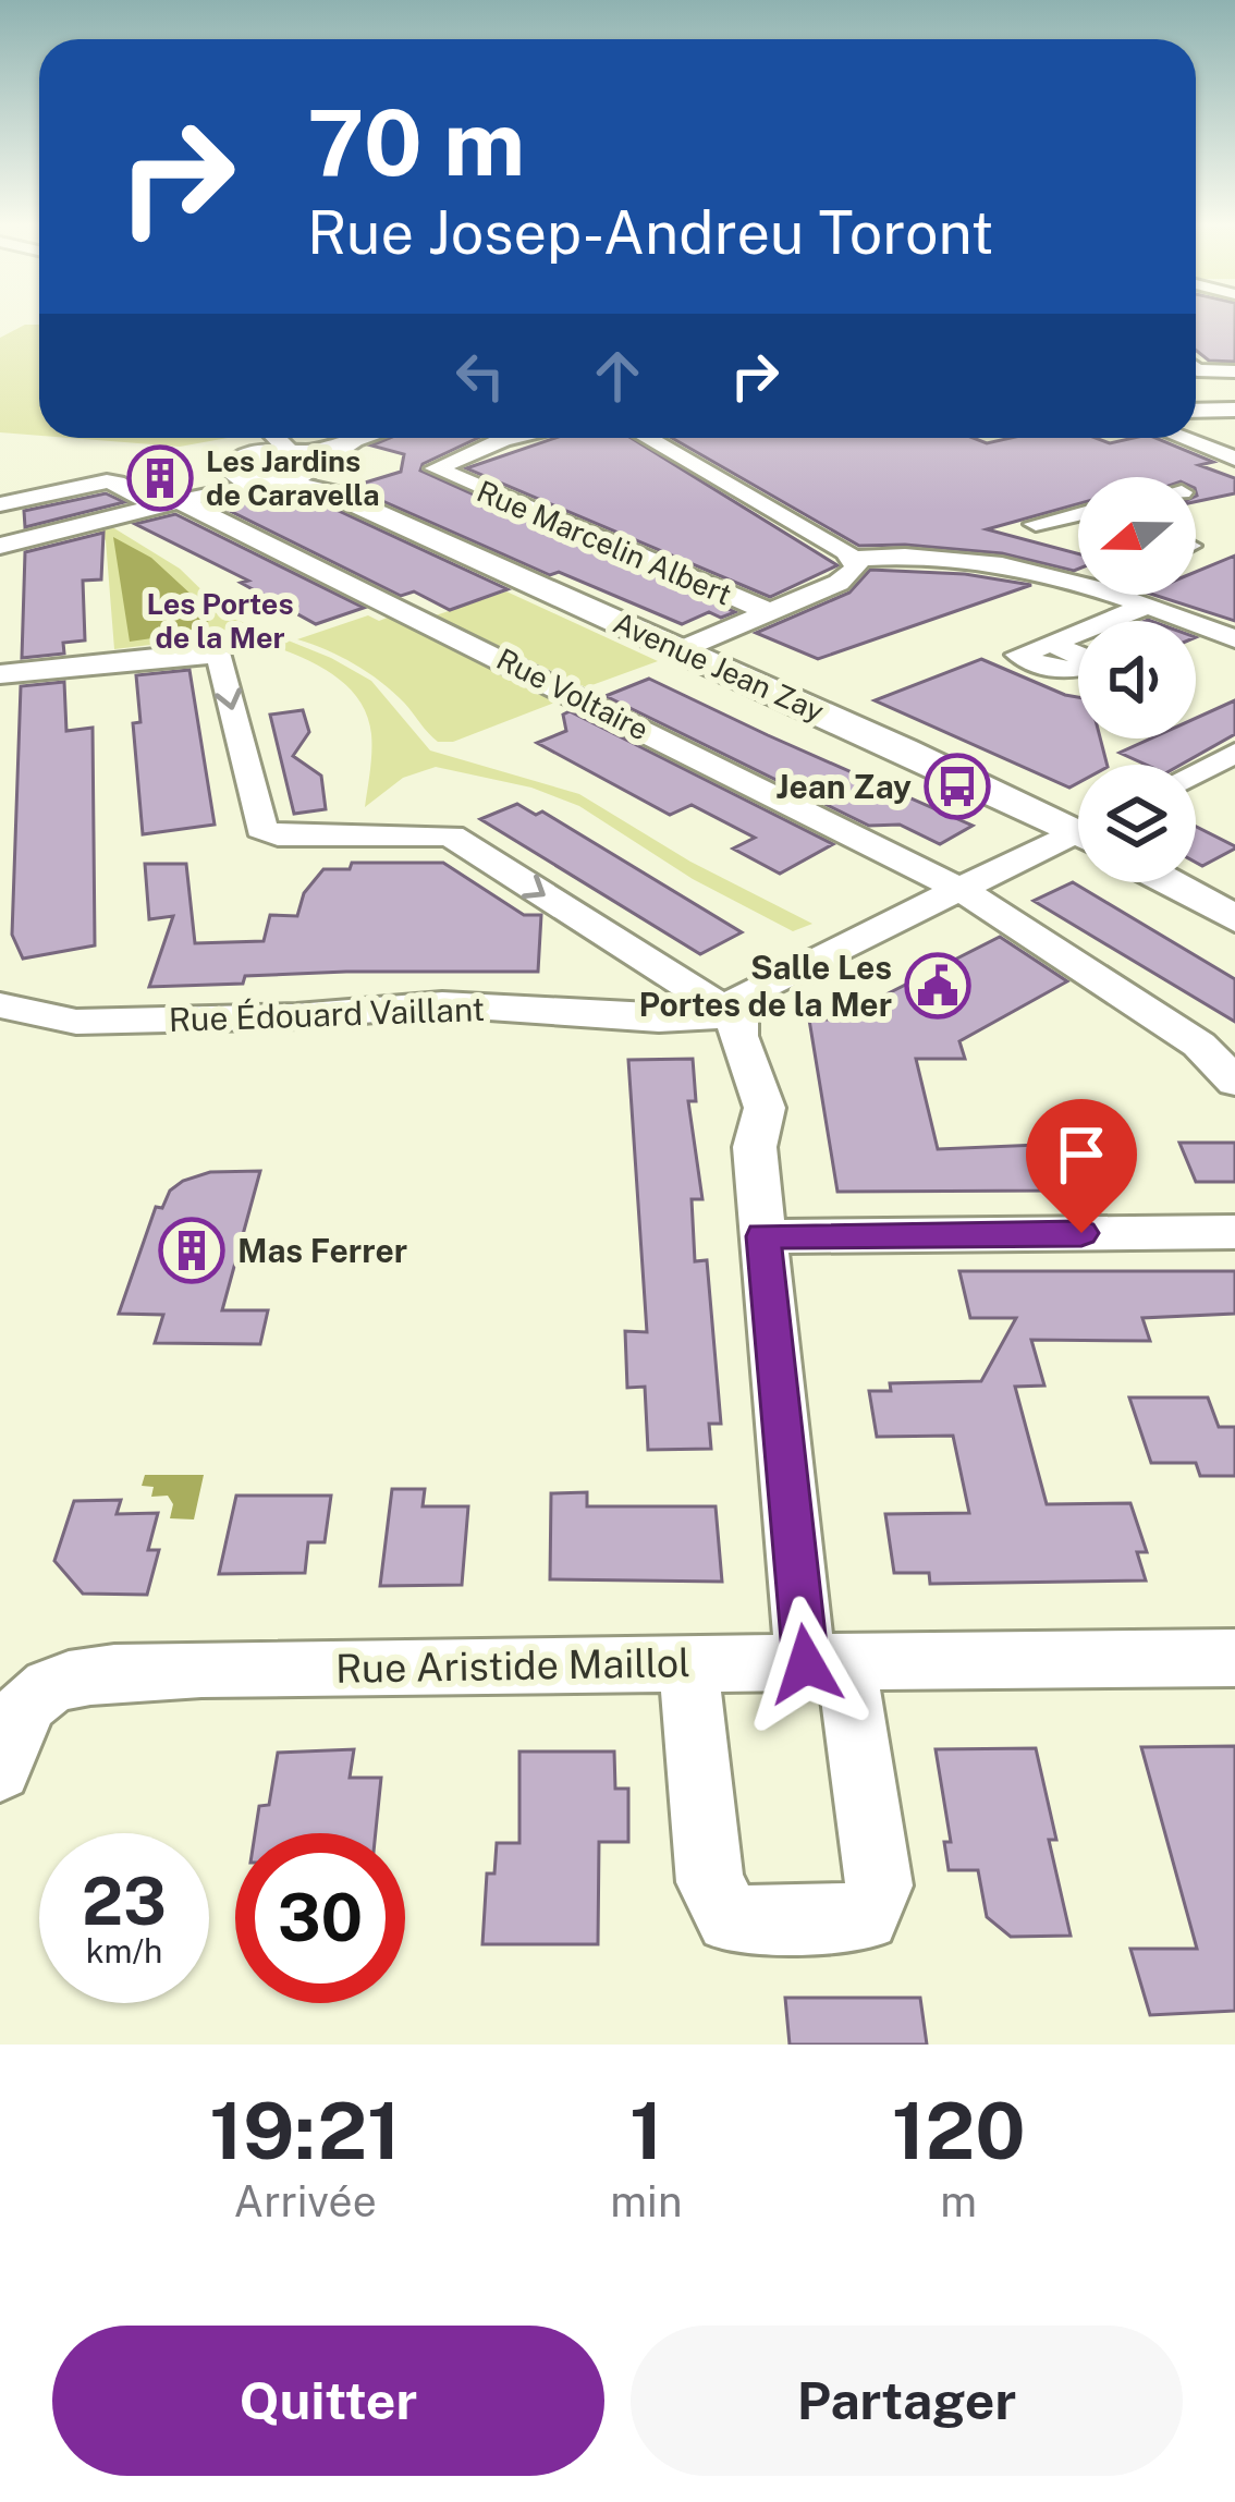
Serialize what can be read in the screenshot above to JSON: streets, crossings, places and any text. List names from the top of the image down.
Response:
{
  "streets": {
    "street": [
      "Rue Marcelin Albert",
      "Avenue Jean Zay",
      "Rue Voltaire",
      "Rue Édouard Vaillant",
      "Rue Aristide Maillol"
    ]
  },
  "districts": ["Les Portes de la Mer"],
  "places": {
    "building": ["Les Jardins de Caravella", "Mas Ferrer"],
    "bus stop": ["Jean Zay"],
    "public building": ["Salle Les Portes de la Mer"]
  },
  "north": "left",
  "page": {
    "turn": ["70 m", "Rue Josep-Andreu Toront"],
    "speed": "23 km/h",
    "limit": "30",
    "eta": [
      "19:21",
      "Arrivée",
      "1",
      "min",
      "120",
      "m"
    ],
    "buttons": ["Quitter", "Partager"]
  }
}
